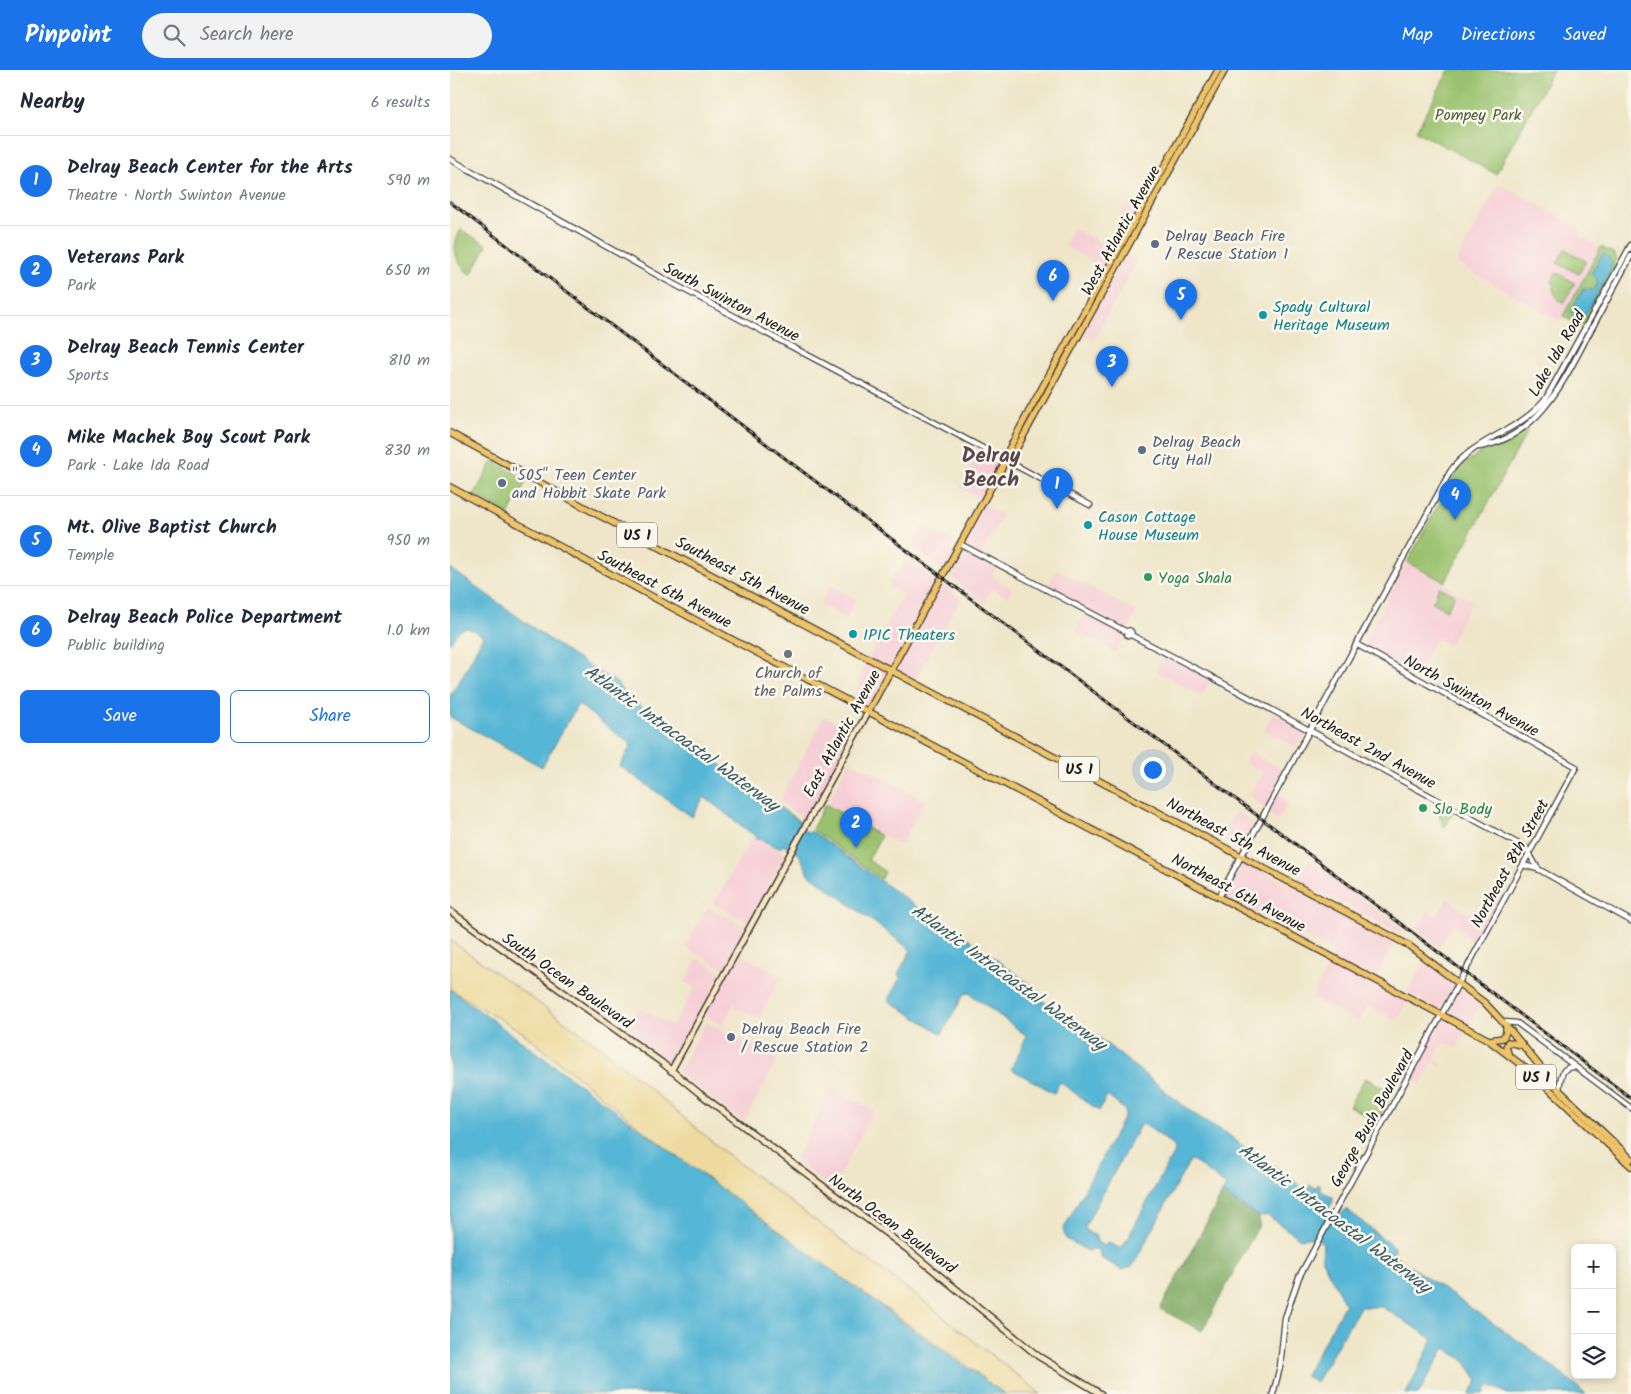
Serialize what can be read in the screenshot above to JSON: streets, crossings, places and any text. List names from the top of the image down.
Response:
{
  "streets": {
    "main road": [
      "West Atlantic Avenue",
      "US 1",
      "Southeast 5th Avenue",
      "Southeast 6th Avenue",
      "East Atlantic Avenue",
      "Northeast 5th Avenue",
      "Northeast 6th Avenue",
      "South Ocean Boulevard",
      "North Ocean Boulevard"
    ],
    "street": [
      "South Swinton Avenue",
      "Lake Ida Road",
      "North Swinton Avenue",
      "Northeast 2nd Avenue",
      "Northeast 8th Street",
      "George Bush Boulevard"
    ]
  },
  "crossings": [
    ["West Atlantic Avenue", "South Swinton Avenue"],
    ["West Atlantic Avenue", "East Atlantic Avenue"],
    ["South Swinton Avenue", "East Atlantic Avenue"],
    ["Lake Ida Road", "North Swinton Avenue"],
    ["Lake Ida Road", "Northeast 2nd Avenue"],
    ["Lake Ida Road", "Northeast 5th Avenue"],
    ["Lake Ida Road", "Northeast 6th Avenue"],
    ["US 1", "Northeast 5th Avenue"],
    ["Southeast 5th Avenue", "East Atlantic Avenue"],
    ["Southeast 5th Avenue", "Northeast 5th Avenue"],
    ["Southeast 6th Avenue", "East Atlantic Avenue"],
    ["Southeast 6th Avenue", "Northeast 6th Avenue"],
    ["North Swinton Avenue", "Northeast 8th Street"],
    ["East Atlantic Avenue", "Northeast 2nd Avenue"],
    ["East Atlantic Avenue", "Northeast 5th Avenue"],
    ["East Atlantic Avenue", "Northeast 6th Avenue"],
    ["East Atlantic Avenue", "South Ocean Boulevard"],
    ["East Atlantic Avenue", "North Ocean Boulevard"],
    ["Northeast 2nd Avenue", "Northeast 8th Street"],
    ["Northeast 5th Avenue", "George Bush Boulevard"],
    ["Northeast 8th Street", "George Bush Boulevard"],
    ["Northeast 6th Avenue", "George Bush Boulevard"],
    ["South Ocean Boulevard", "North Ocean Boulevard"]
  ],
  "districts": ["Delray Beach"],
  "water": ["Atlantic Intracoastal Waterway"],
  "parks": ["Pompey Park"],
  "places": [
    "Delray Beach Fire / Rescue Station 1",
    "Spady Cultural Heritage Museum",
    "Delray Beach City Hall",
    "\"505\" Teen Center and Hobbit Skate Park",
    "Cason Cottage House Museum",
    "Yoga Shala",
    "IPIC Theaters",
    "Church of the Palms",
    "Slo Body",
    "Delray Beach Fire / Rescue Station 2"
  ],
  "page": {
    "header": "Pinpoint",
    "search": "Search here",
    "nav": ["Map", "Directions", "Saved"],
    "heading": ["Nearby", "6 results"],
    "list": [
      {
        "mark": "1",
        "name": "Delray Beach Center for the Arts",
        "note": "Theatre · North Swinton Avenue",
        "value": "590 m"
      },
      {
        "mark": "2",
        "name": "Veterans Park",
        "note": "Park",
        "value": "650 m"
      },
      {
        "mark": "3",
        "name": "Delray Beach Tennis Center",
        "note": "Sports",
        "value": "810 m"
      },
      {
        "mark": "4",
        "name": "Mike Machek Boy Scout Park",
        "note": "Park · Lake Ida Road",
        "value": "830 m"
      },
      {
        "mark": "5",
        "name": "Mt. Olive Baptist Church",
        "note": "Temple",
        "value": "950 m"
      },
      {
        "mark": "6",
        "name": "Delray Beach Police Department",
        "note": "Public building",
        "value": "1.0 km"
      }
    ],
    "pins": [
      "6",
      "5",
      "3",
      "1",
      "4",
      "2"
    ],
    "buttons": ["Save", "Share"],
    "map_buttons": ["+", "−"]
  }
}
